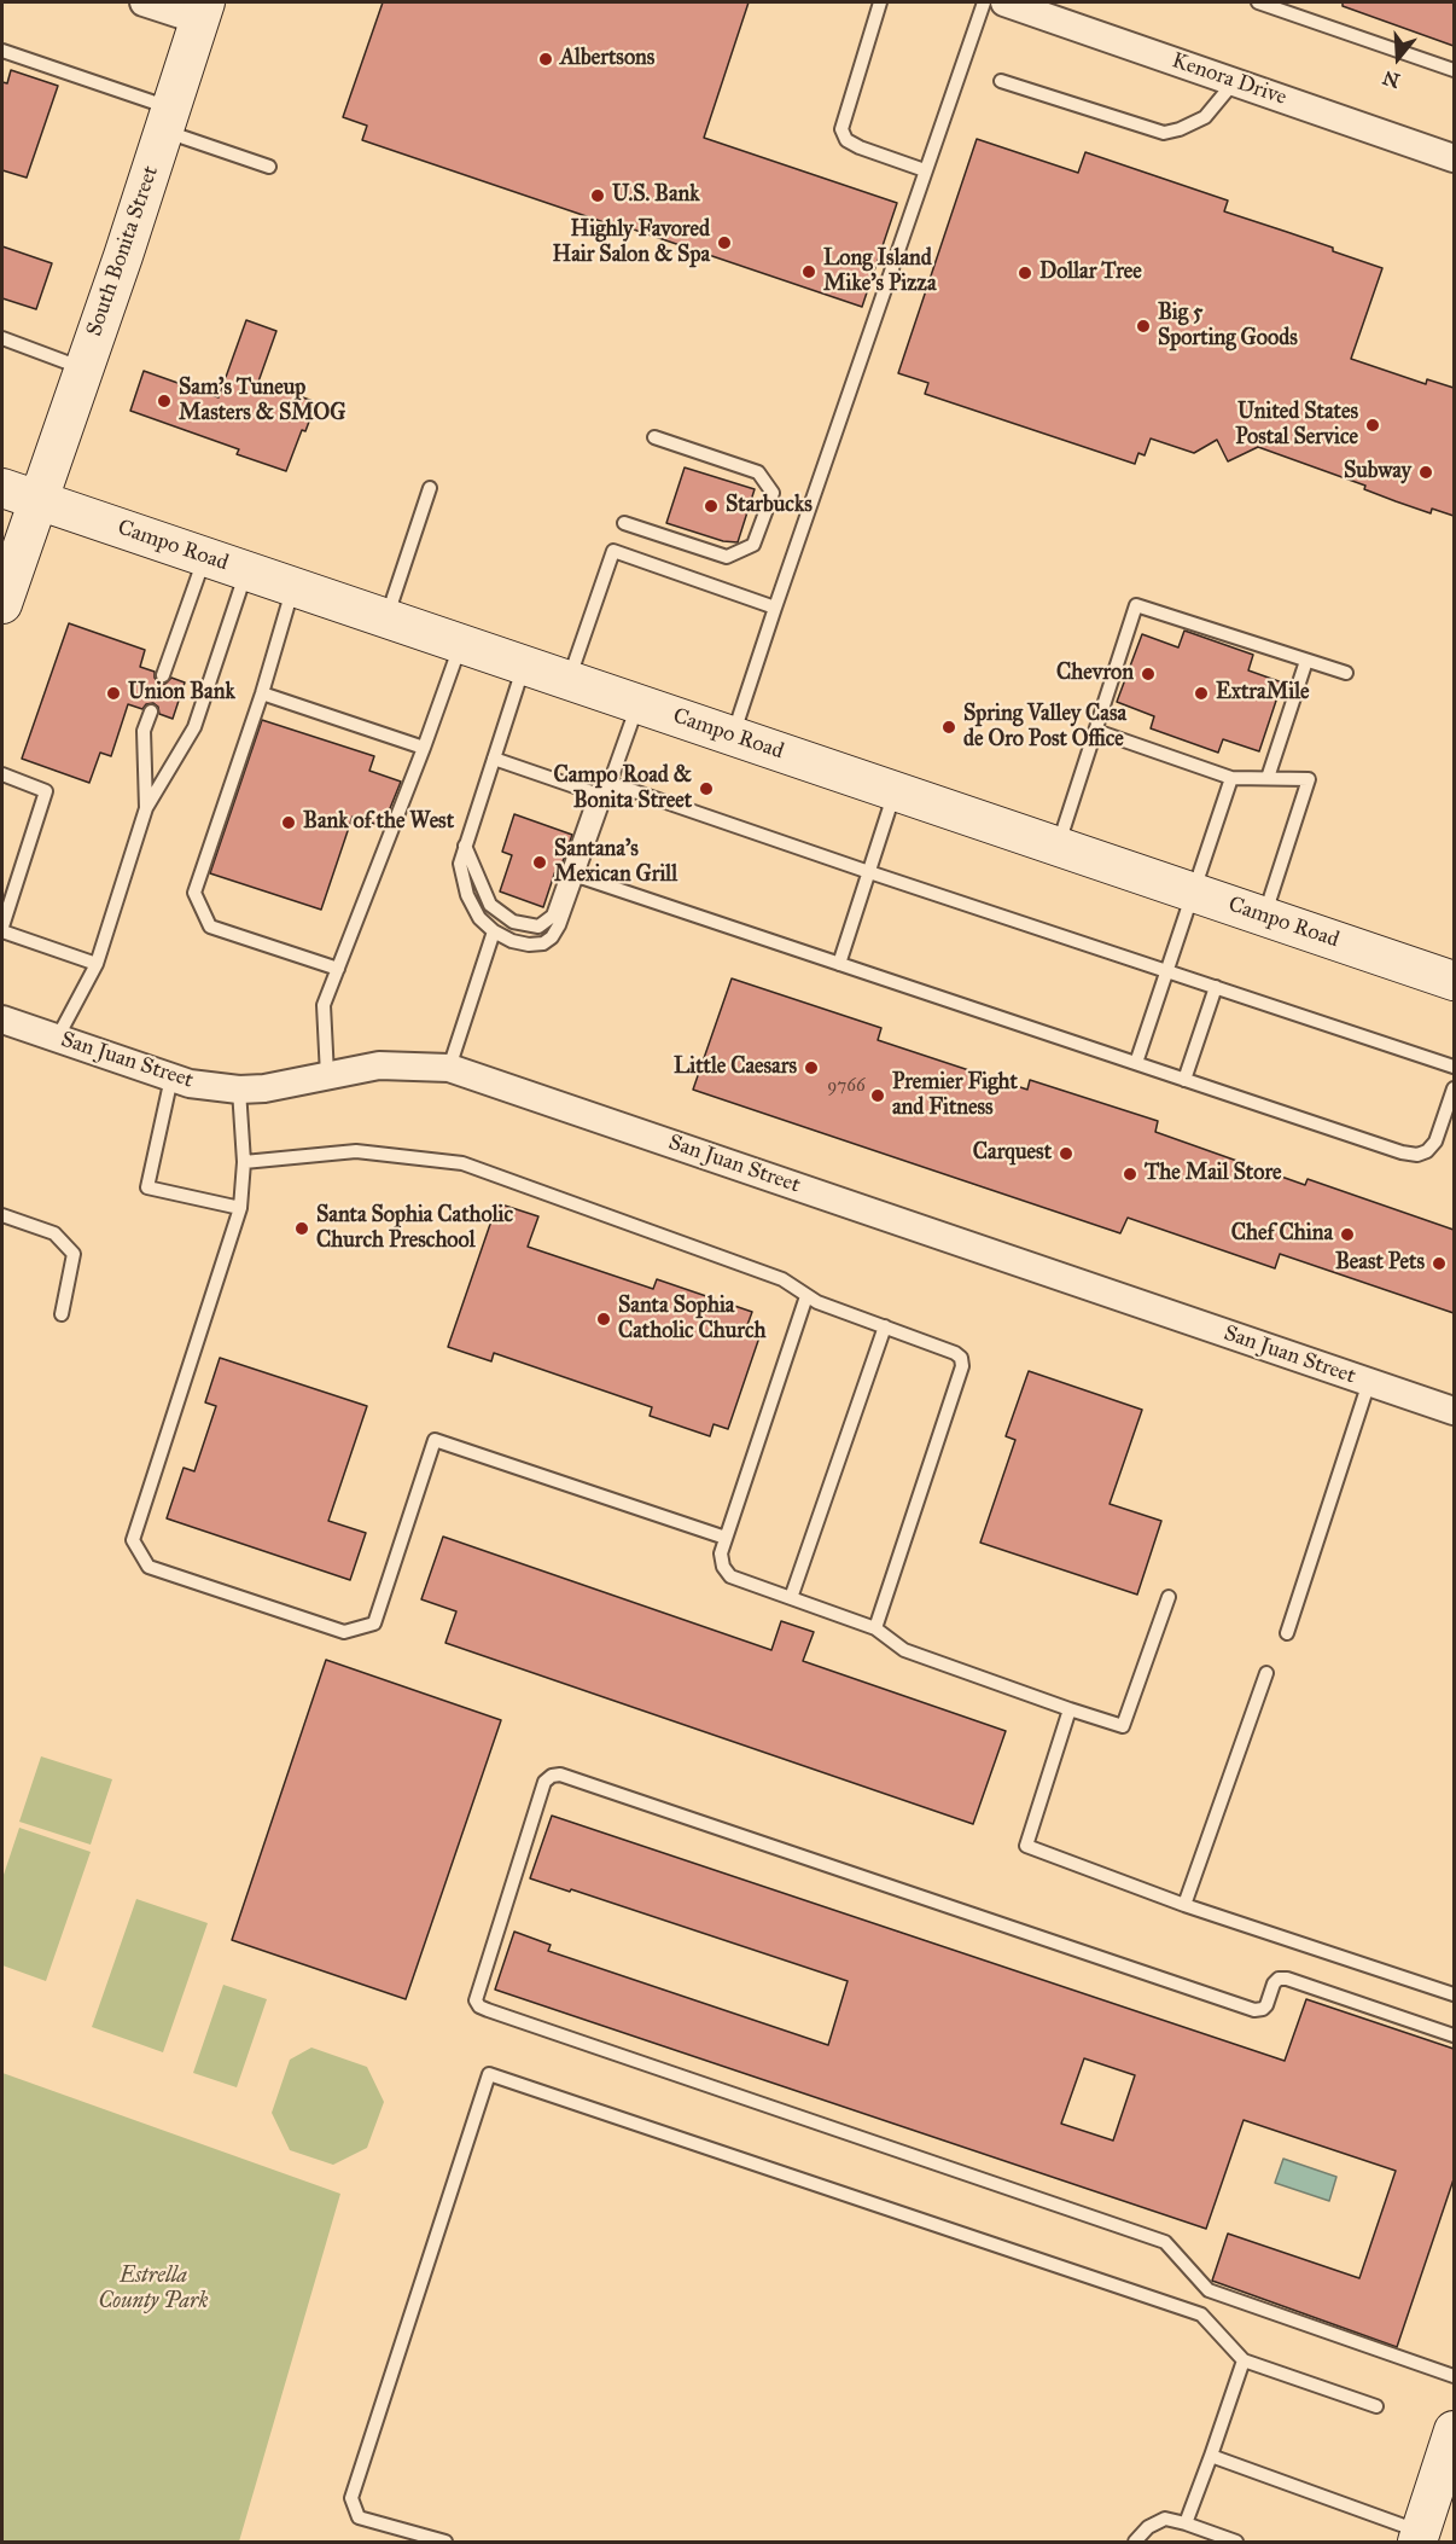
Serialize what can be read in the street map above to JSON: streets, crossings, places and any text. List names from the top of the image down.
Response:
{
  "streets": {
    "main road": ["South Bonita Street", "Campo Road"],
    "street": ["Kenora Drive", "San Juan Street"]
  },
  "crossings": [
    ["South Bonita Street", "Campo Road"]
  ],
  "parks": ["Estrella County Park"],
  "places": [
    "Albertsons",
    "U.S. Bank",
    "Highly Favored Hair Salon & Spa",
    "Long Island Mike's Pizza",
    "Dollar Tree",
    "Big 5 Sporting Goods",
    "Sam's Tuneup Masters & SMOG",
    "United States Postal Service",
    "Subway",
    "Starbucks",
    "Chevron",
    "Union Bank",
    "ExtraMile",
    "Spring Valley Casa de Oro Post Office",
    "Campo Road & Bonita Street",
    "Bank of the West",
    "Santana's Mexican Grill",
    "Little Caesars",
    "Premier Fight and Fitness",
    "Carquest",
    "The Mail Store",
    "Santa Sophia Catholic Church Preschool",
    "Chef China",
    "Beast Pets",
    "Santa Sophia Catholic Church"
  ],
  "house_numbers": ["9766"],
  "north": "bottom"
}
